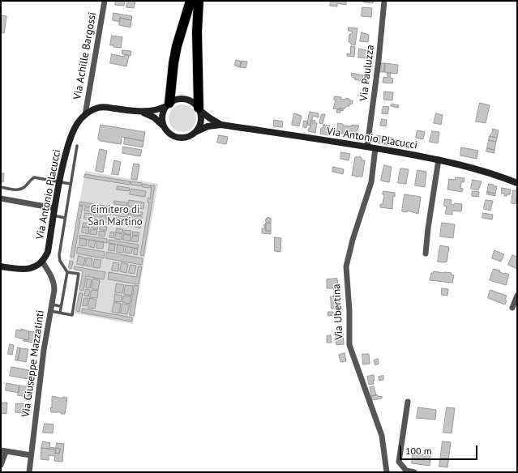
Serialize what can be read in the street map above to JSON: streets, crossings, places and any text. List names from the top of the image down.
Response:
{
  "streets": {
    "main road": ["Via Antonio Placucci"],
    "street": [
      "Via Achille Bargossi",
      "Via Pauluzza",
      "Via Ubertina",
      "Via Giuseppe Mazzatinti"
    ]
  },
  "crossings": [
    ["Via Achille Bargossi", "Via Antonio Placucci"],
    ["Via Pauluzza", "Via Antonio Placucci"],
    ["Via Antonio Placucci", "Via Ubertina"],
    ["Via Antonio Placucci", "Via Giuseppe Mazzatinti"]
  ],
  "parks": ["Cimitero di San Martino"],
  "scale_bar": "100 m"
}
